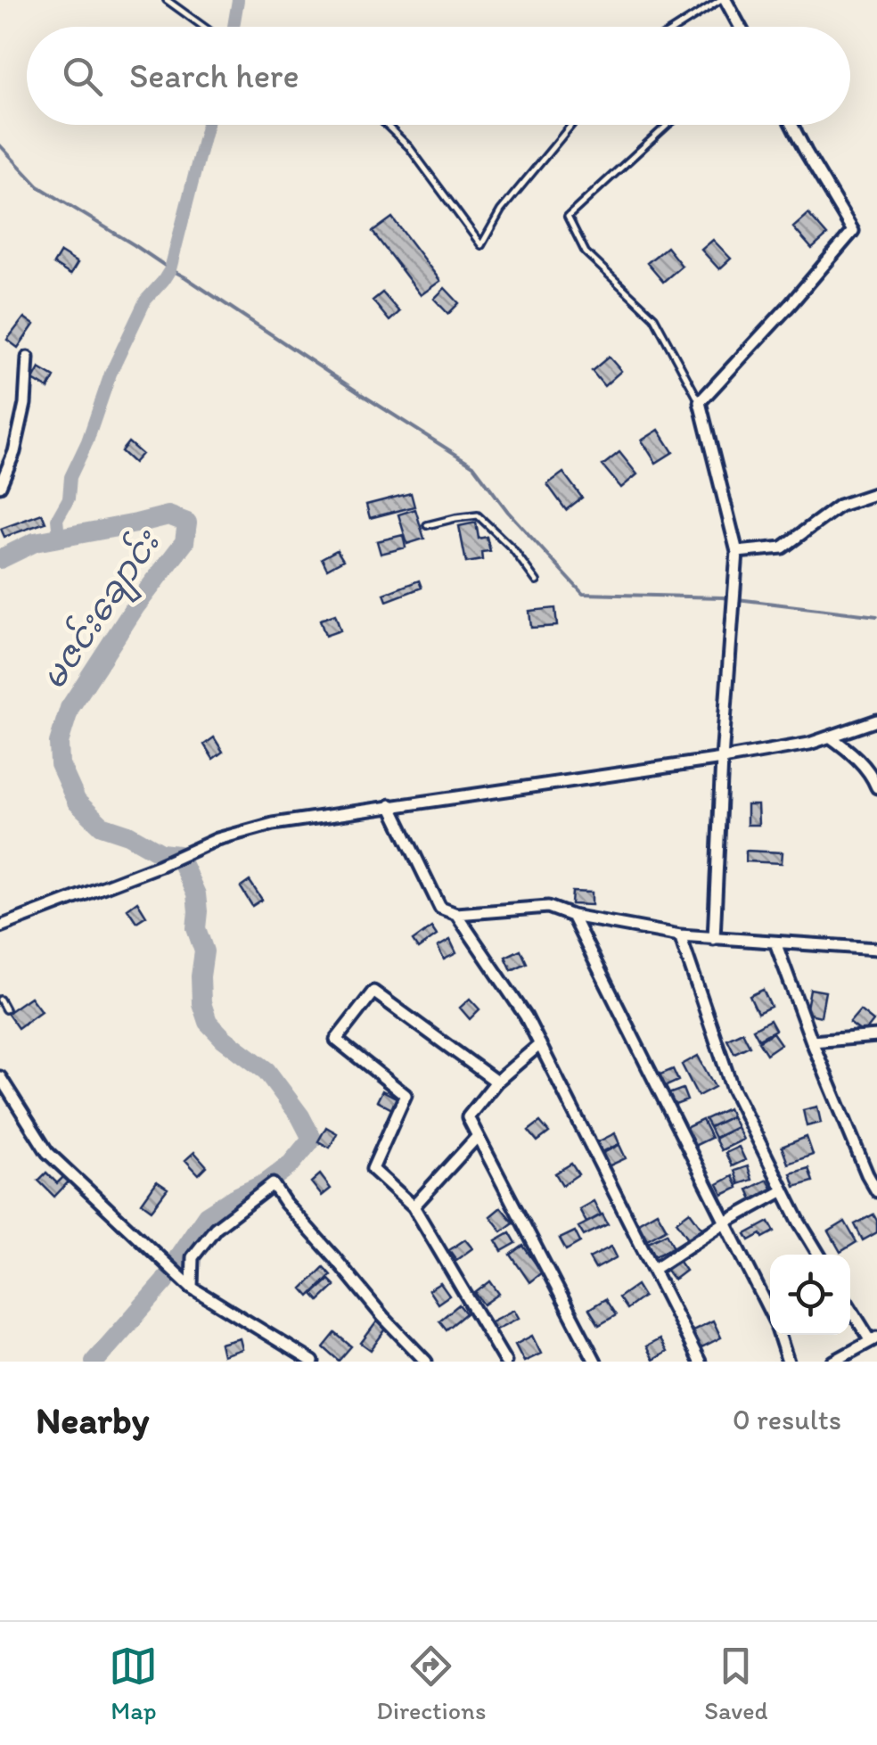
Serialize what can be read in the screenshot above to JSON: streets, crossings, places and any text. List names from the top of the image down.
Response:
{
  "water": ["မဇင်းချောင်း"],
  "page": {
    "search": "Search here",
    "heading": ["Nearby", "0 results"],
    "nav": ["Map", "Directions", "Saved"]
  }
}
